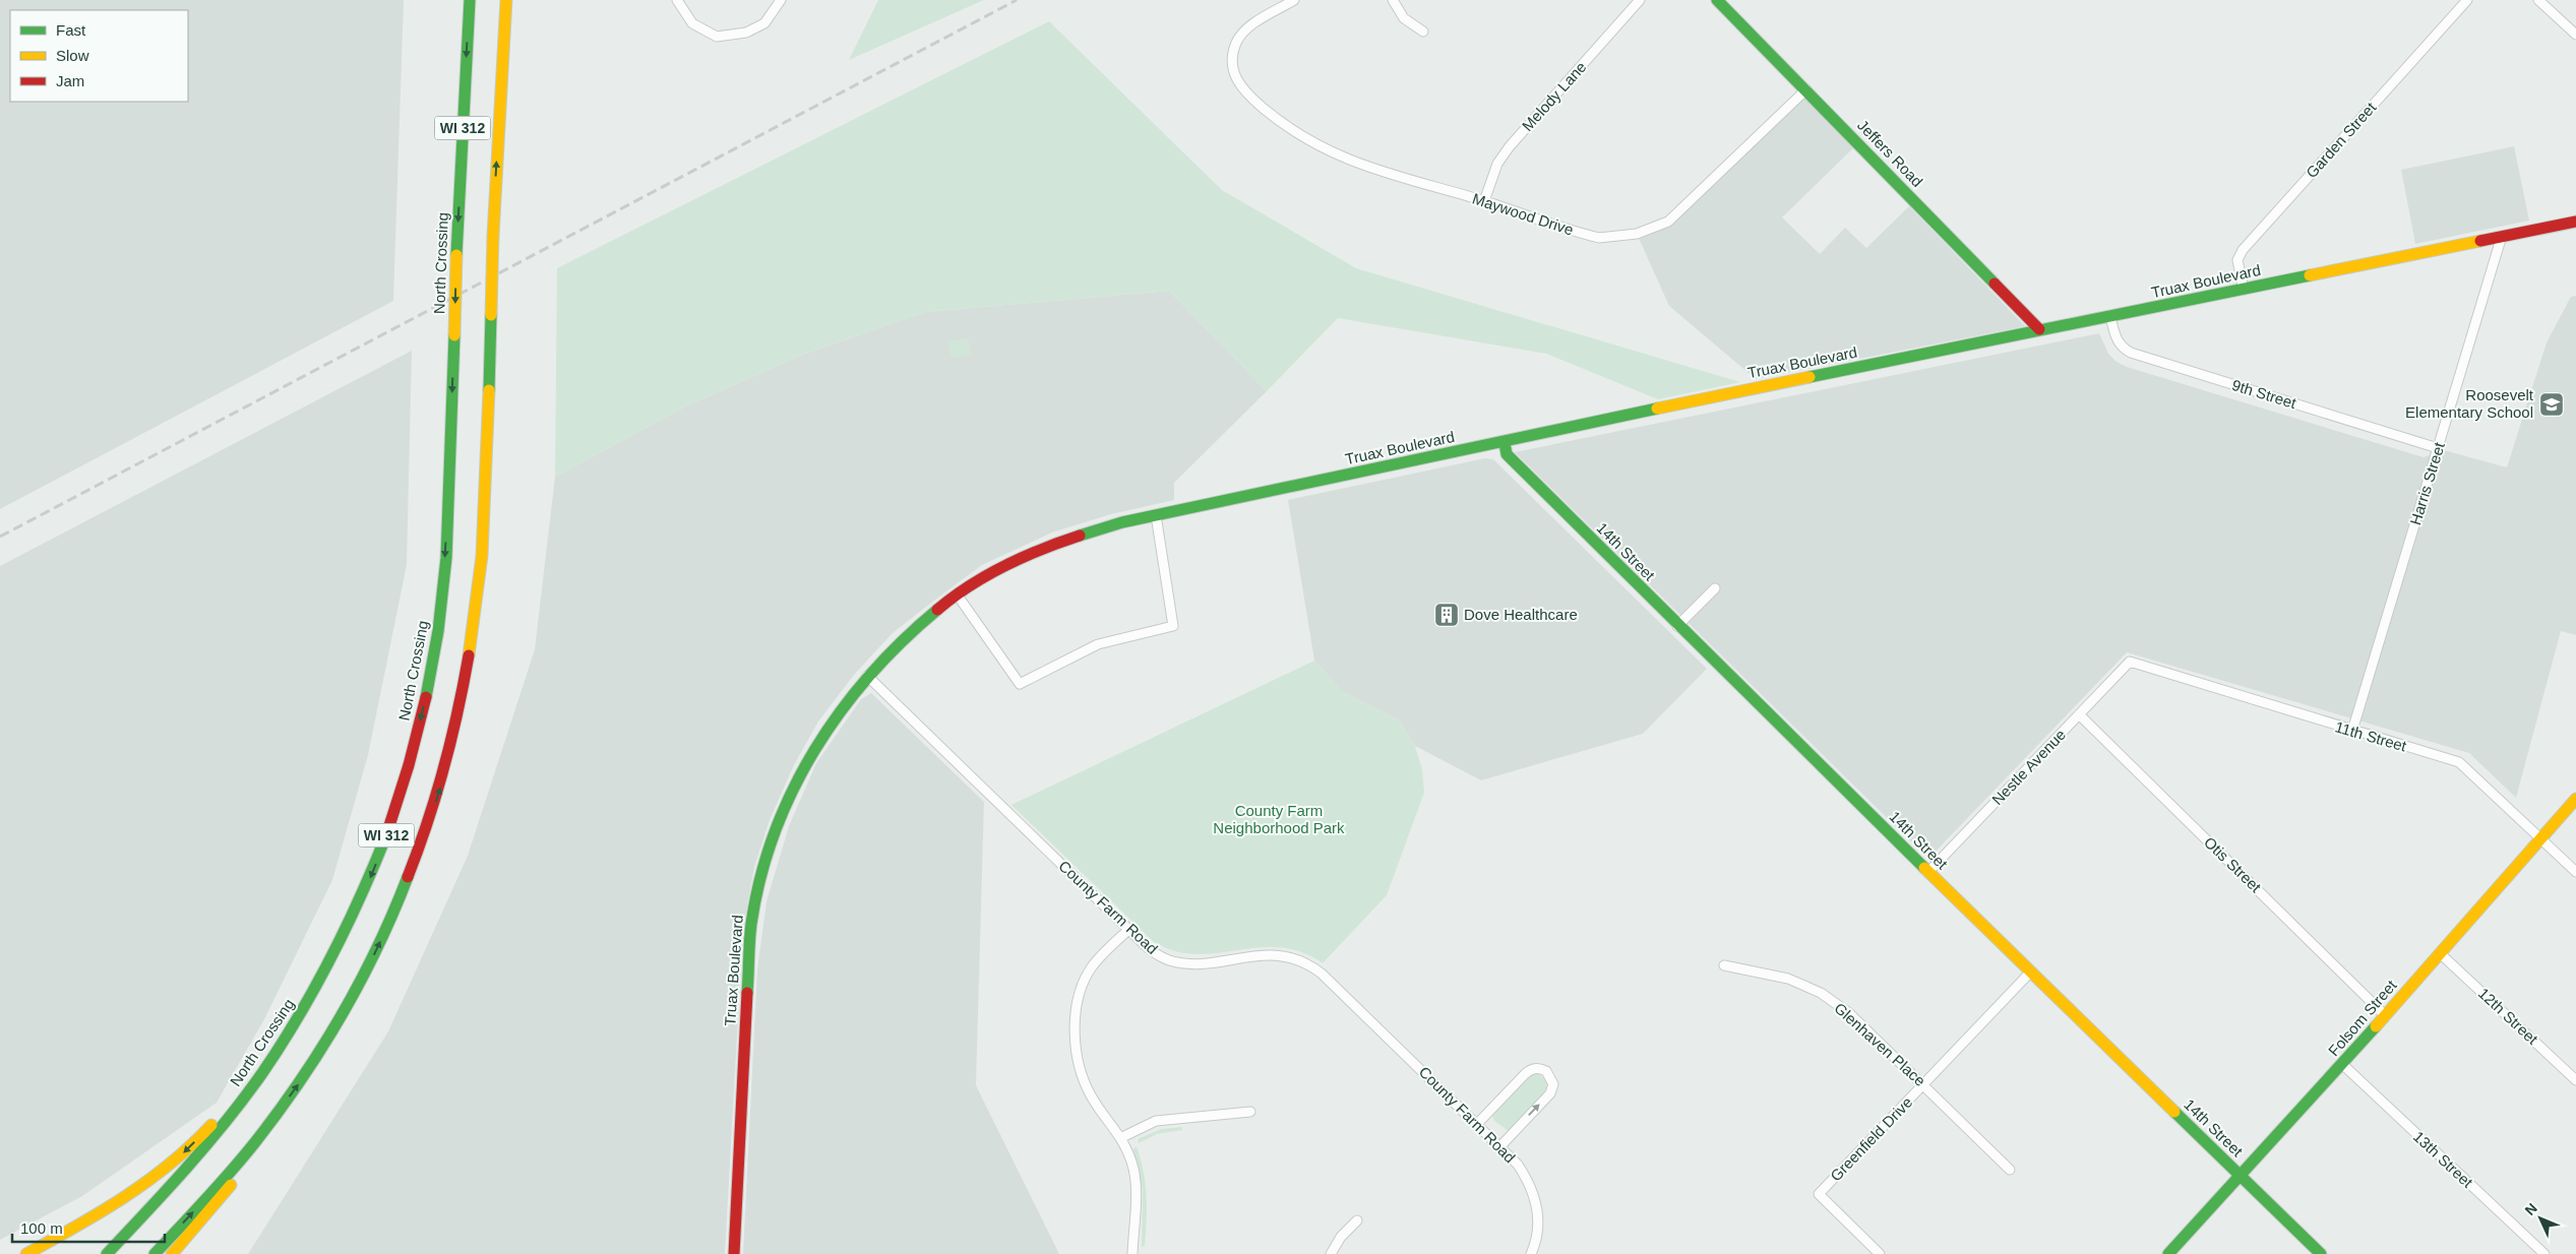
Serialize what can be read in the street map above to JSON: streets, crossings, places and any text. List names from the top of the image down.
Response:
{
  "streets": {
    "main road": [
      "WI 312",
      "Jeffers Road",
      "North Crossing",
      "Truax Boulevard",
      "14th Street",
      "Folsom Street"
    ],
    "street": [
      "Melody Lane",
      "Garden Street",
      "Maywood Drive",
      "9th Street",
      "Harris Street",
      "11th Street",
      "Nestle Avenue",
      "Otis Street",
      "County Farm Road",
      "12th Street",
      "Glenhaven Place",
      "Greenfield Drive",
      "13th Street"
    ]
  },
  "crossings": [
    ["Melody Lane", "Maywood Drive"],
    ["Garden Street", "Truax Boulevard"],
    ["Jeffers Road", "Maywood Drive"],
    ["Jeffers Road", "Truax Boulevard"],
    ["Truax Boulevard", "9th Street"],
    ["Truax Boulevard", "Harris Street"],
    ["Truax Boulevard", "14th Street"],
    ["Truax Boulevard", "County Farm Road"],
    ["9th Street", "Harris Street"],
    ["Harris Street", "11th Street"],
    ["14th Street", "Nestle Avenue"],
    ["14th Street", "Folsom Street"],
    ["14th Street", "Greenfield Drive"],
    ["11th Street", "Nestle Avenue"],
    ["11th Street", "Folsom Street"],
    ["Nestle Avenue", "Otis Street"],
    ["Otis Street", "Folsom Street"],
    ["12th Street", "Folsom Street"],
    ["Folsom Street", "13th Street"],
    ["Glenhaven Place", "Greenfield Drive"]
  ],
  "parks": ["County Farm Neighborhood Park"],
  "places": {
    "school or university": ["Roosevelt Elementary School"],
    "building": ["Dove Healthcare"]
  },
  "legend": ["Fast", "Slow", "Jam"],
  "scale_bar": "100 m",
  "north": "top left"
}
